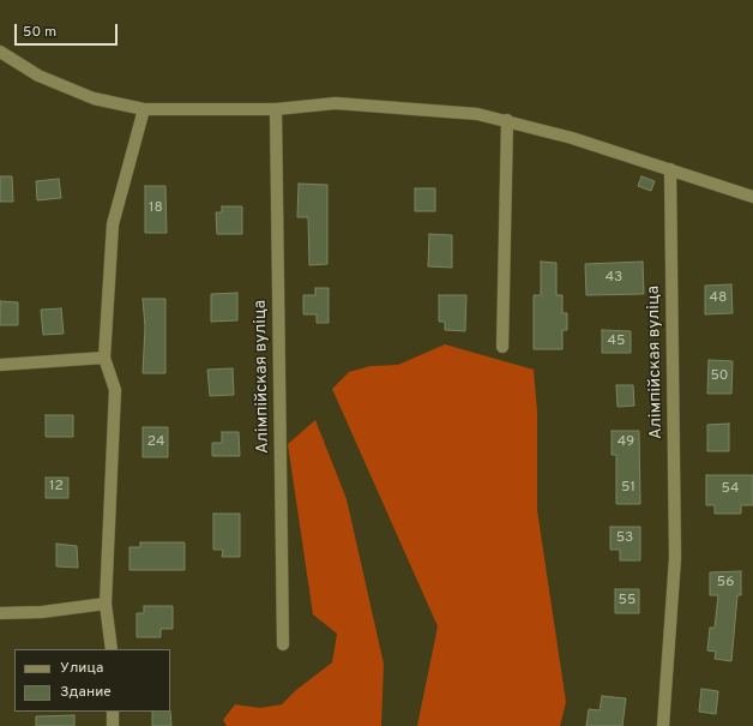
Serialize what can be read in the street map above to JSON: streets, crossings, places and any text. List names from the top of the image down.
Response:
{
  "streets": {
    "street": ["Алімпійская вуліца"]
  },
  "house_numbers": [
    "18",
    "43",
    "48",
    "45",
    "50",
    "24",
    "49",
    "12",
    "51",
    "54",
    "53",
    "56",
    "55"
  ],
  "legend": ["Улица", "Здание"],
  "scale_bar": "50 m"
}
